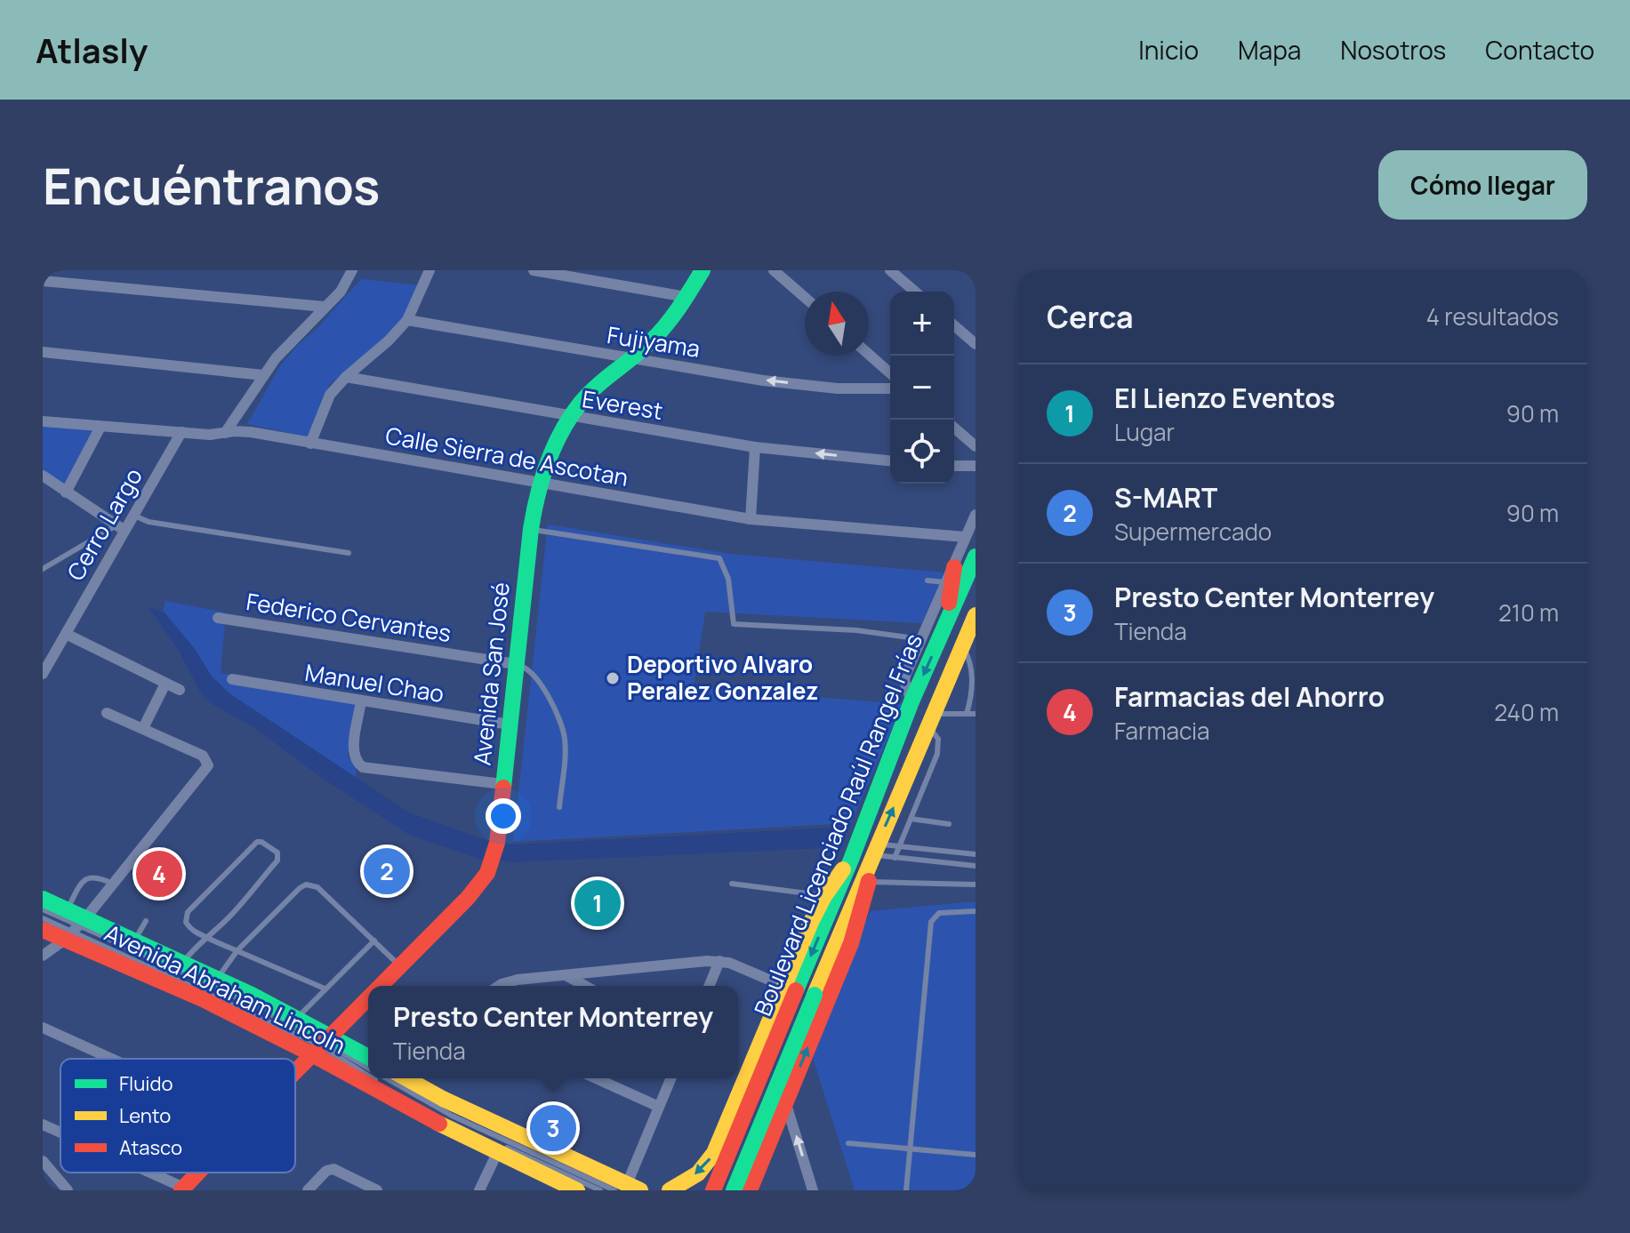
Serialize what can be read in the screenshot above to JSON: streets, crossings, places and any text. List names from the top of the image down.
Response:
{
  "streets": {
    "main road": ["Avenida San José", "Boulevard Licenciado Raúl Rangel Frías", "Avenida Abraham Lincoln"],
    "street": [
      "Fujiyama",
      "Everest",
      "Calle Sierra de Ascotan",
      "Cerro Largo",
      "Federico Cervantes",
      "Manuel Chao"
    ]
  },
  "crossings": [
    ["Fujiyama", "Avenida San José"],
    ["Everest", "Avenida San José"],
    ["Calle Sierra de Ascotan", "Cerro Largo"],
    ["Calle Sierra de Ascotan", "Avenida San José"],
    ["Federico Cervantes", "Avenida San José"],
    ["Avenida San José", "Manuel Chao"],
    ["Avenida San José", "Avenida Abraham Lincoln"]
  ],
  "one_way": ["Fujiyama"],
  "places": ["Deportivo Alvaro Peralez Gonzalez"],
  "legend": ["Fluido", "Lento", "Atasco"],
  "north": "top",
  "page": {
    "header": "Atlasly",
    "nav": [
      "Inicio",
      "Mapa",
      "Nosotros",
      "Contacto"
    ],
    "buttons": "Cómo llegar",
    "title": "Encuéntranos",
    "heading": ["Cerca", "4 resultados"],
    "map_buttons": ["+", "−"],
    "list": [
      {
        "mark": "1",
        "name": "El Lienzo Eventos",
        "note": "Lugar",
        "value": "90 m"
      },
      {
        "mark": "2",
        "name": "S-MART",
        "note": "Supermercado",
        "value": "90 m"
      },
      {
        "mark": "3",
        "name": "Presto Center Monterrey",
        "note": "Tienda",
        "value": "210 m"
      },
      {
        "mark": "4",
        "name": "Farmacias del Ahorro",
        "note": "Farmacia",
        "value": "240 m"
      }
    ],
    "pins": [
      "2",
      "4",
      "1",
      "3"
    ],
    "popup": ["Presto Center Monterrey", "Tienda"]
  }
}
